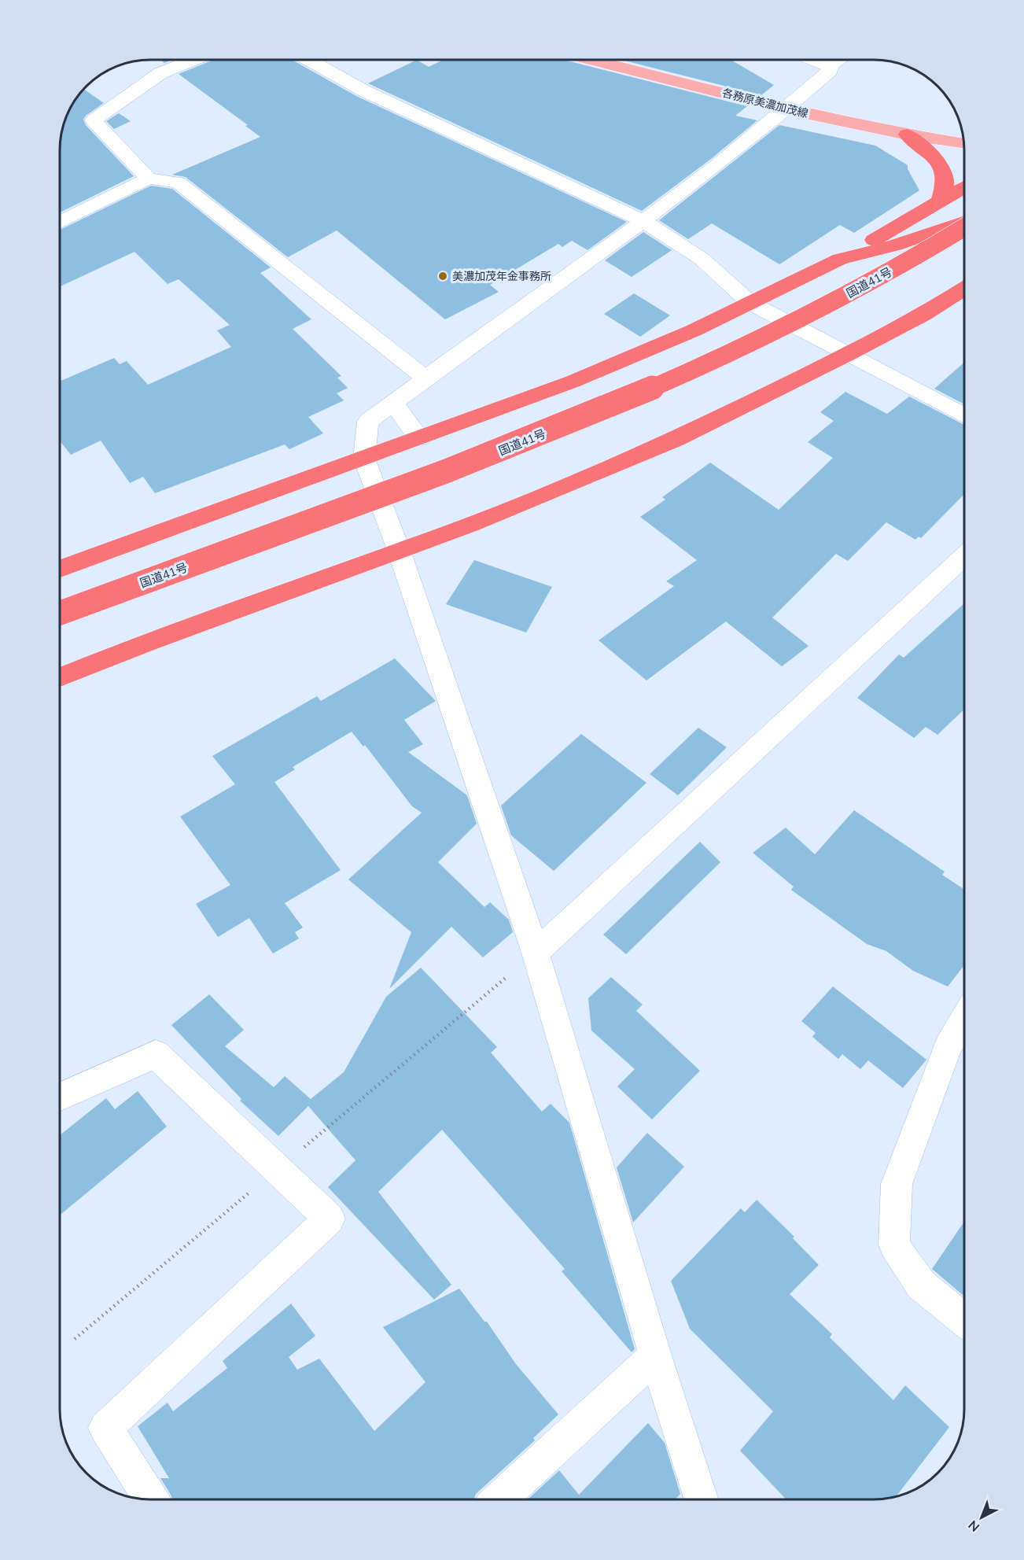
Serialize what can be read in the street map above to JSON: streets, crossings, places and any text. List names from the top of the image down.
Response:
{
  "streets": {
    "highway": ["国道41号"],
    "main road": ["各務原美濃加茂線"]
  },
  "places": ["美濃加茂年金事務所"],
  "north": "bottom left"
}
